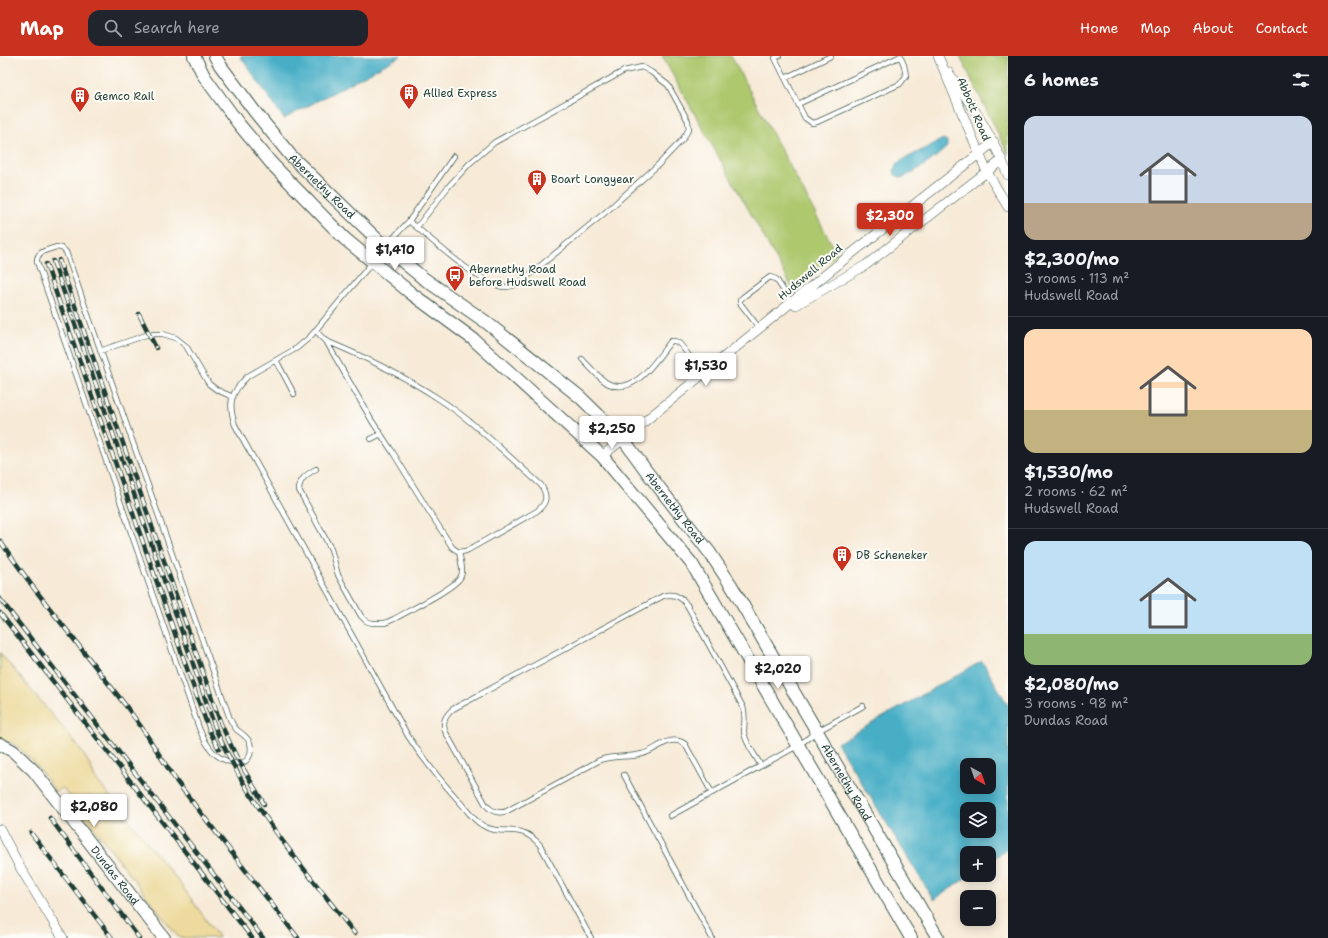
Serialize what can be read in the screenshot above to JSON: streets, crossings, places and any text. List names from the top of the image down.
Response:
{
  "streets": {
    "main road": ["Abernethy Road", "Dundas Road"],
    "street": ["Abbott Road", "Hudswell Road"]
  },
  "crossings": [
    ["Abbott Road", "Hudswell Road"],
    ["Abernethy Road", "Hudswell Road"]
  ],
  "places": {
    "building": [
      "Allied Express",
      "Gemco Rail",
      "Boart Longyear",
      "DB Scheneker"
    ],
    "bus stop": ["Abernethy Road before Hudswell Road"]
  },
  "north": "bottom right",
  "page": {
    "header": "Map",
    "search": "Search here",
    "nav": [
      "Home",
      "Map",
      "About",
      "Contact"
    ],
    "heading": "6 homes",
    "list": [
      {
        "name": "$2,300/mo",
        "note": "3 rooms · 113 m² · Hudswell Road"
      },
      {
        "name": "$1,530/mo",
        "note": "2 rooms · 62 m² · Hudswell Road"
      },
      {
        "name": "$2,080/mo",
        "note": "3 rooms · 98 m² · Dundas Road"
      }
    ],
    "price": [
      "$2,300",
      "$1,410",
      "$1,530",
      "$2,250",
      "$2,020",
      "$2,080"
    ],
    "map_buttons": ["+", "−"]
  }
}
